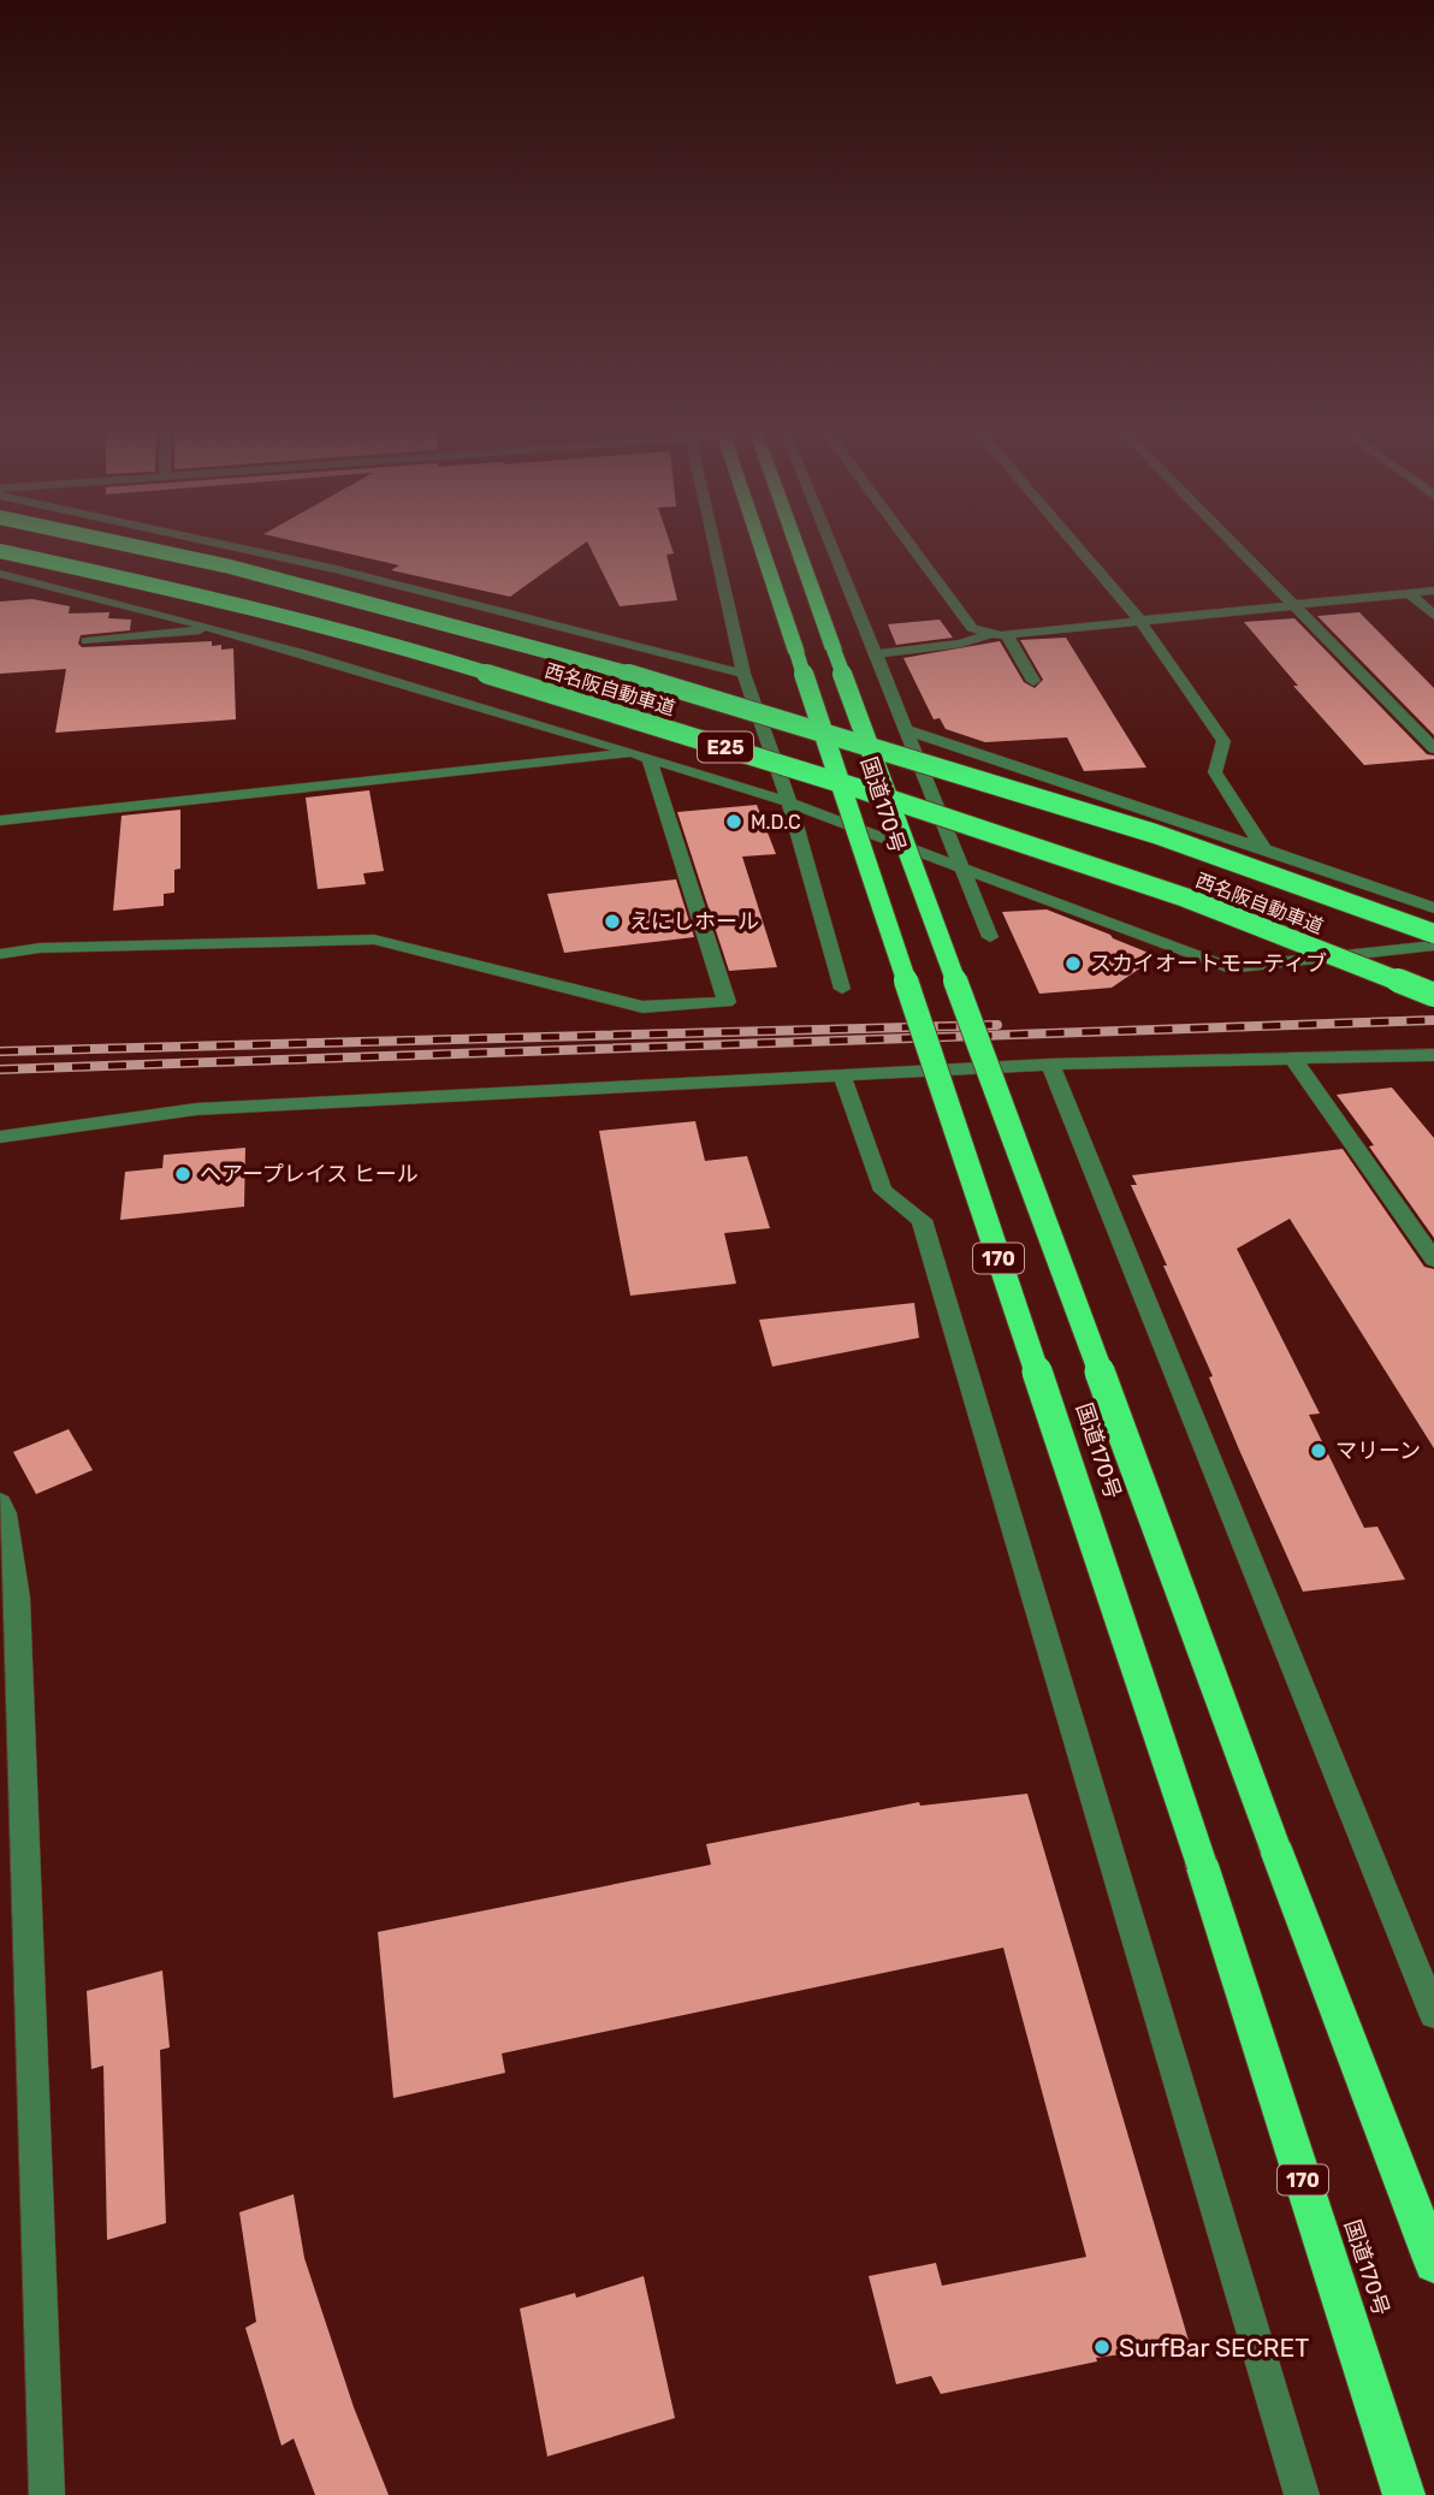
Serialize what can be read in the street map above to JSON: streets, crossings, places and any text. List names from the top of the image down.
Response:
{
  "streets": {
    "highway": [
      "西名阪自動車道",
      "E25",
      "国道170号",
      "170"
    ]
  },
  "places": [
    "M.D.C",
    "えにしホール",
    "スカイオートモーティブ",
    "ヘアープレイス ヒール",
    "マリーン",
    "SurfBar SECRET"
  ]
}
